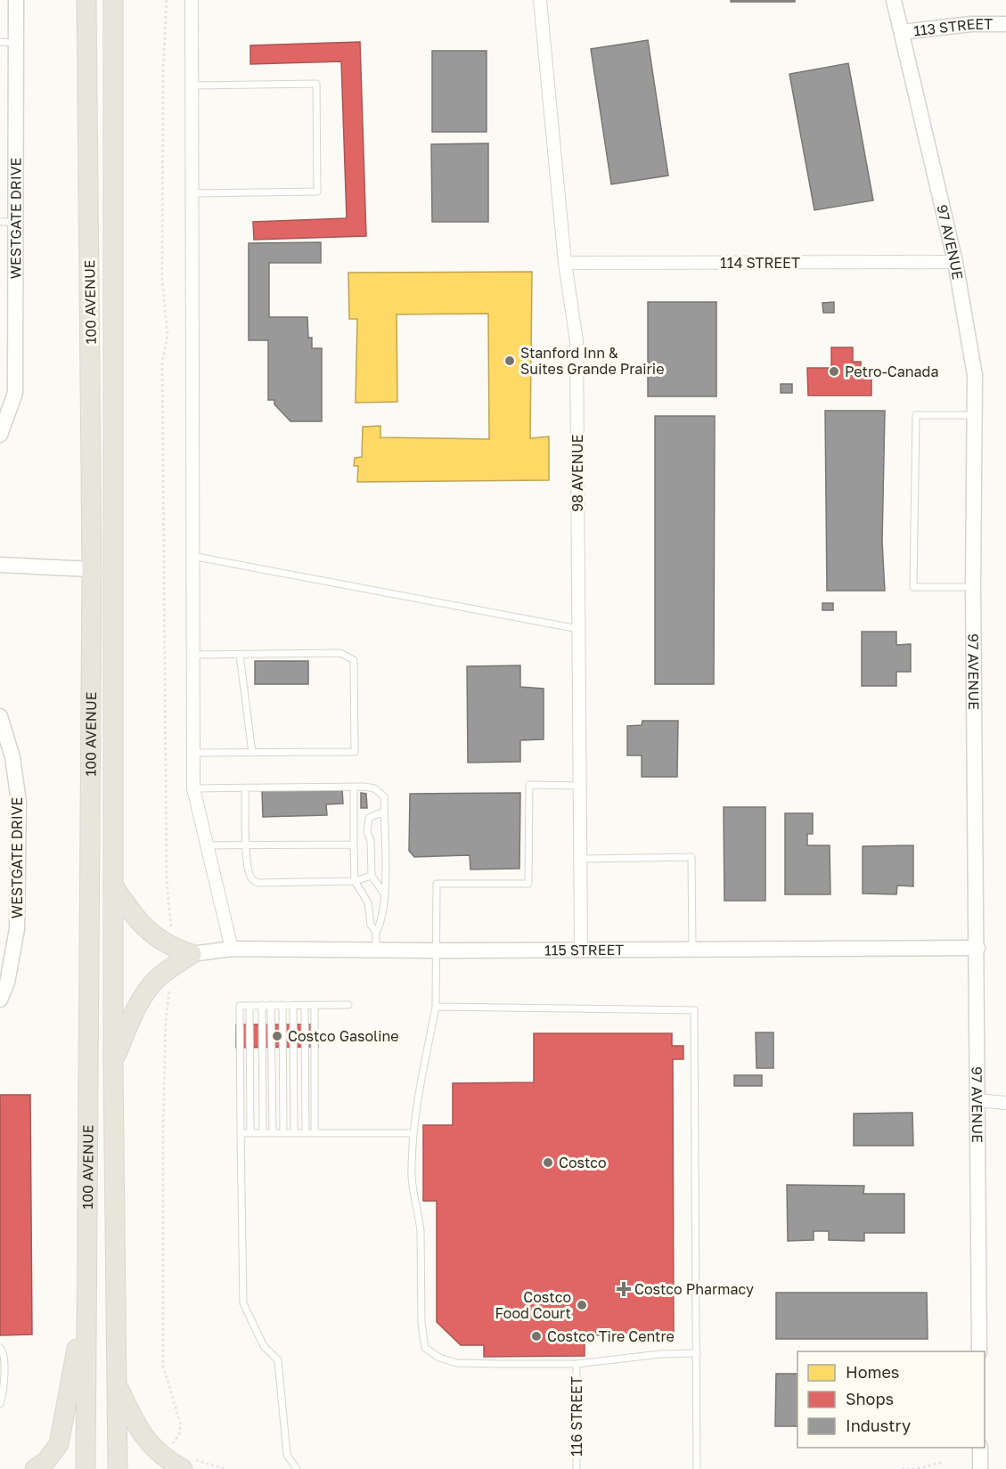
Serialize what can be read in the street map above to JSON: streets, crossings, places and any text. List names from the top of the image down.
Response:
{
  "streets": {
    "main road": ["100 AVENUE"],
    "street": [
      "113 STREET",
      "WESTGATE DRIVE",
      "97 AVENUE",
      "114 STREET",
      "98 AVENUE",
      "115 STREET"
    ],
    "lane": ["116 STREET"]
  },
  "crossings": [
    ["113 STREET", "97 AVENUE"],
    ["97 AVENUE", "114 STREET"],
    ["97 AVENUE", "115 STREET"],
    ["114 STREET", "98 AVENUE"],
    ["98 AVENUE", "115 STREET"]
  ],
  "places": {
    "other": [
      "Stanford Inn & Suites Grande Prairie",
      "Petro-Canada",
      "Costco Gasoline",
      "Costco",
      "Costco Food Court",
      "Costco Tire Centre"
    ],
    "health": ["Costco Pharmacy"]
  },
  "legend": ["Homes", "Shops", "Industry"]
}
